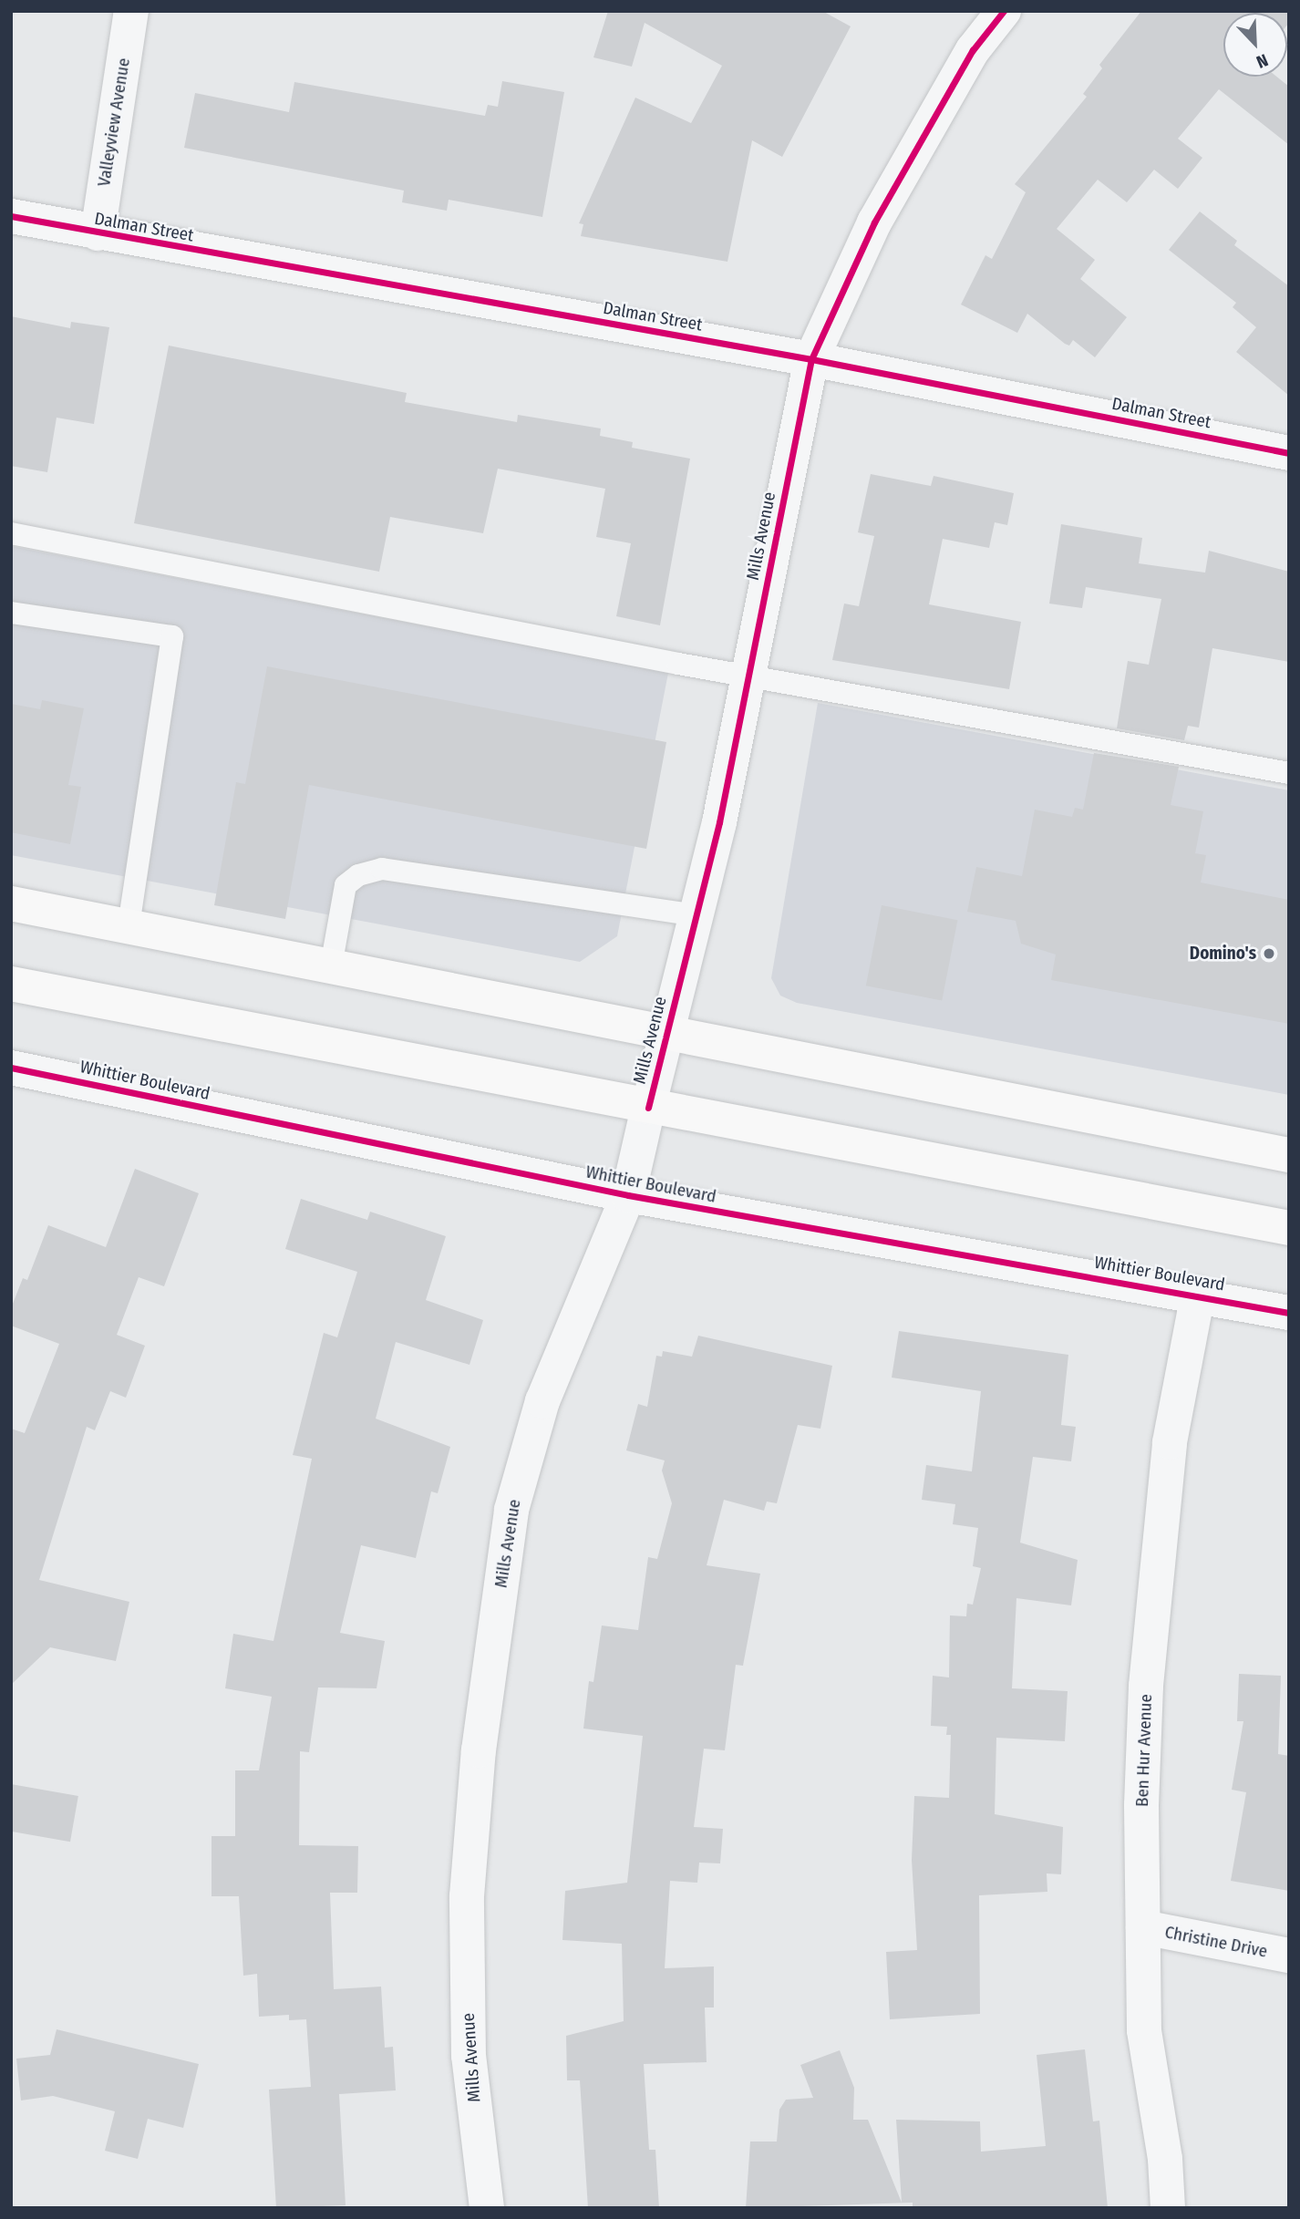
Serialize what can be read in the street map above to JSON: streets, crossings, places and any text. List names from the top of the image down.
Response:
{
  "streets": {
    "street": [
      "Valleyview Avenue",
      "Dalman Street",
      "Mills Avenue",
      "Whittier Boulevard",
      "Ben Hur Avenue",
      "Christine Drive"
    ]
  },
  "crossings": [
    ["Valleyview Avenue", "Dalman Street"],
    ["Dalman Street", "Mills Avenue"],
    ["Mills Avenue", "Whittier Boulevard"],
    ["Whittier Boulevard", "Ben Hur Avenue"],
    ["Ben Hur Avenue", "Christine Drive"]
  ],
  "places": ["Domino's"],
  "north": "bottom right"
}
